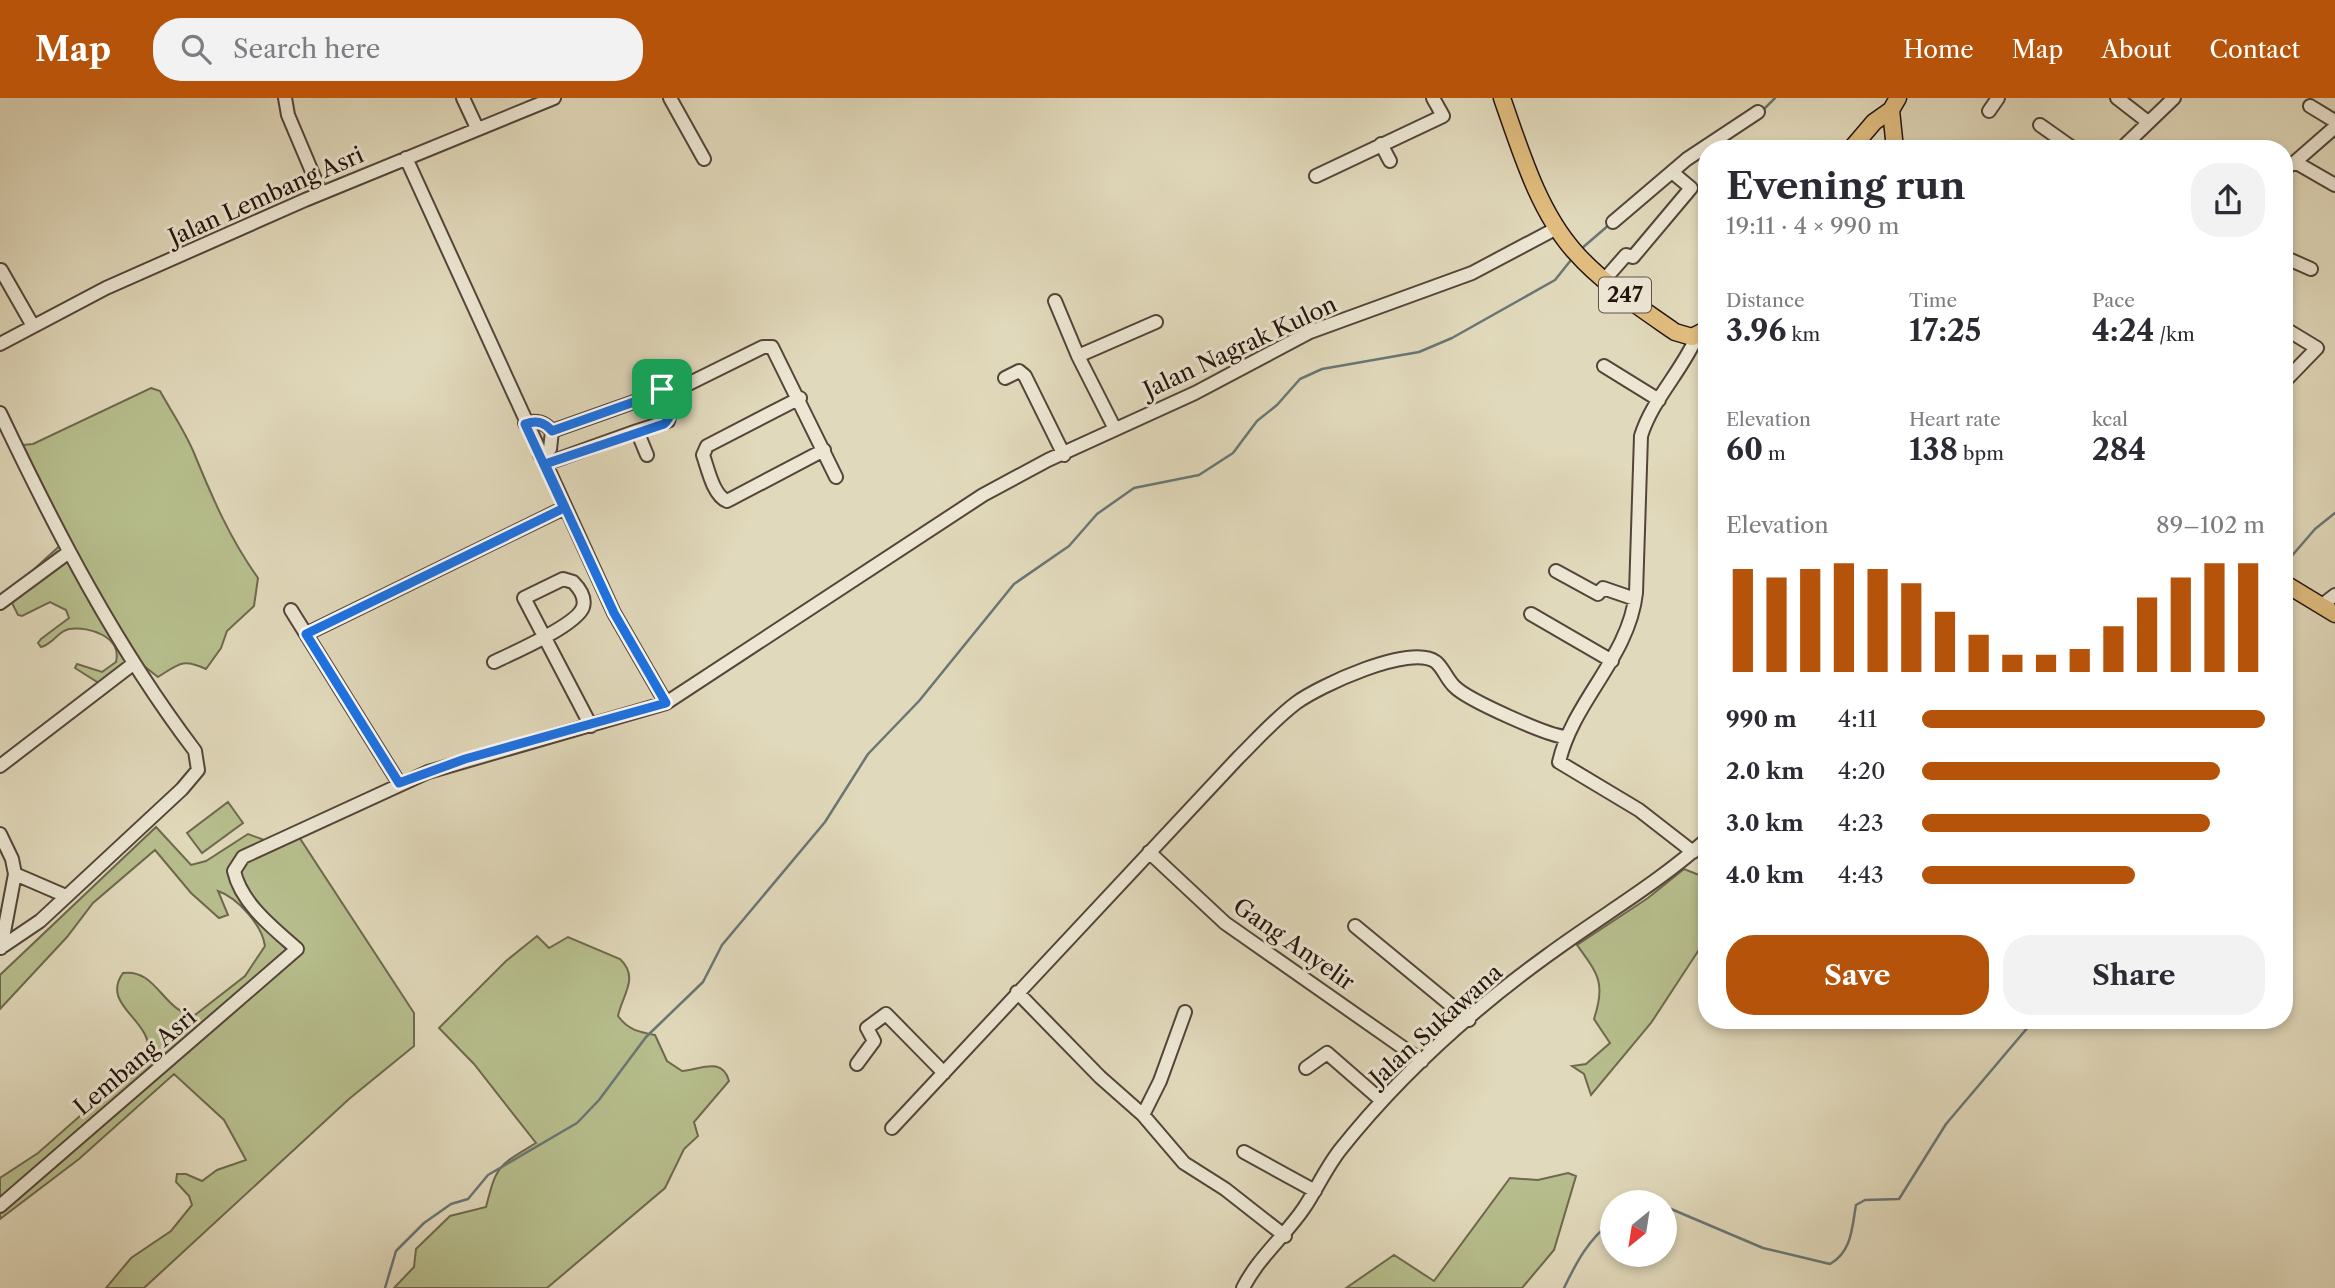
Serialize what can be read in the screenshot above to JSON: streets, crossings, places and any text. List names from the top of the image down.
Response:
{
  "streets": {
    "main road": ["247"],
    "street": [
      "Jalan Lembang Asri",
      "Jalan Nagrak Kulon",
      "Gang Anyelir",
      "Jalan Sukawana",
      "Lembang Asri"
    ]
  },
  "crossings": [
    ["247", "Jalan Nagrak Kulon"],
    ["Jalan Nagrak Kulon", "Lembang Asri"],
    ["Gang Anyelir", "Jalan Sukawana"]
  ],
  "north": "bottom left",
  "page": {
    "header": "Map",
    "search": "Search here",
    "nav": [
      "Home",
      "Map",
      "About",
      "Contact"
    ],
    "heading": ["Evening run", "19:11 · 4 × 990 m"],
    "stats": [
      ["Distance", "3.96 km"],
      ["Time", "17:25"],
      ["Pace", "4:24 /km"],
      ["Elevation", "60 m"],
      ["Heart rate", "138 bpm"],
      ["kcal", "284"]
    ],
    "chart": ["Elevation", "89–102 m"],
    "list": [
      {
        "name": "990 m",
        "note": "4:11"
      },
      {
        "name": "2.0 km",
        "note": "4:20"
      },
      {
        "name": "3.0 km",
        "note": "4:23"
      },
      {
        "name": "4.0 km",
        "note": "4:43"
      }
    ],
    "buttons": ["Save", "Share"]
  }
}
